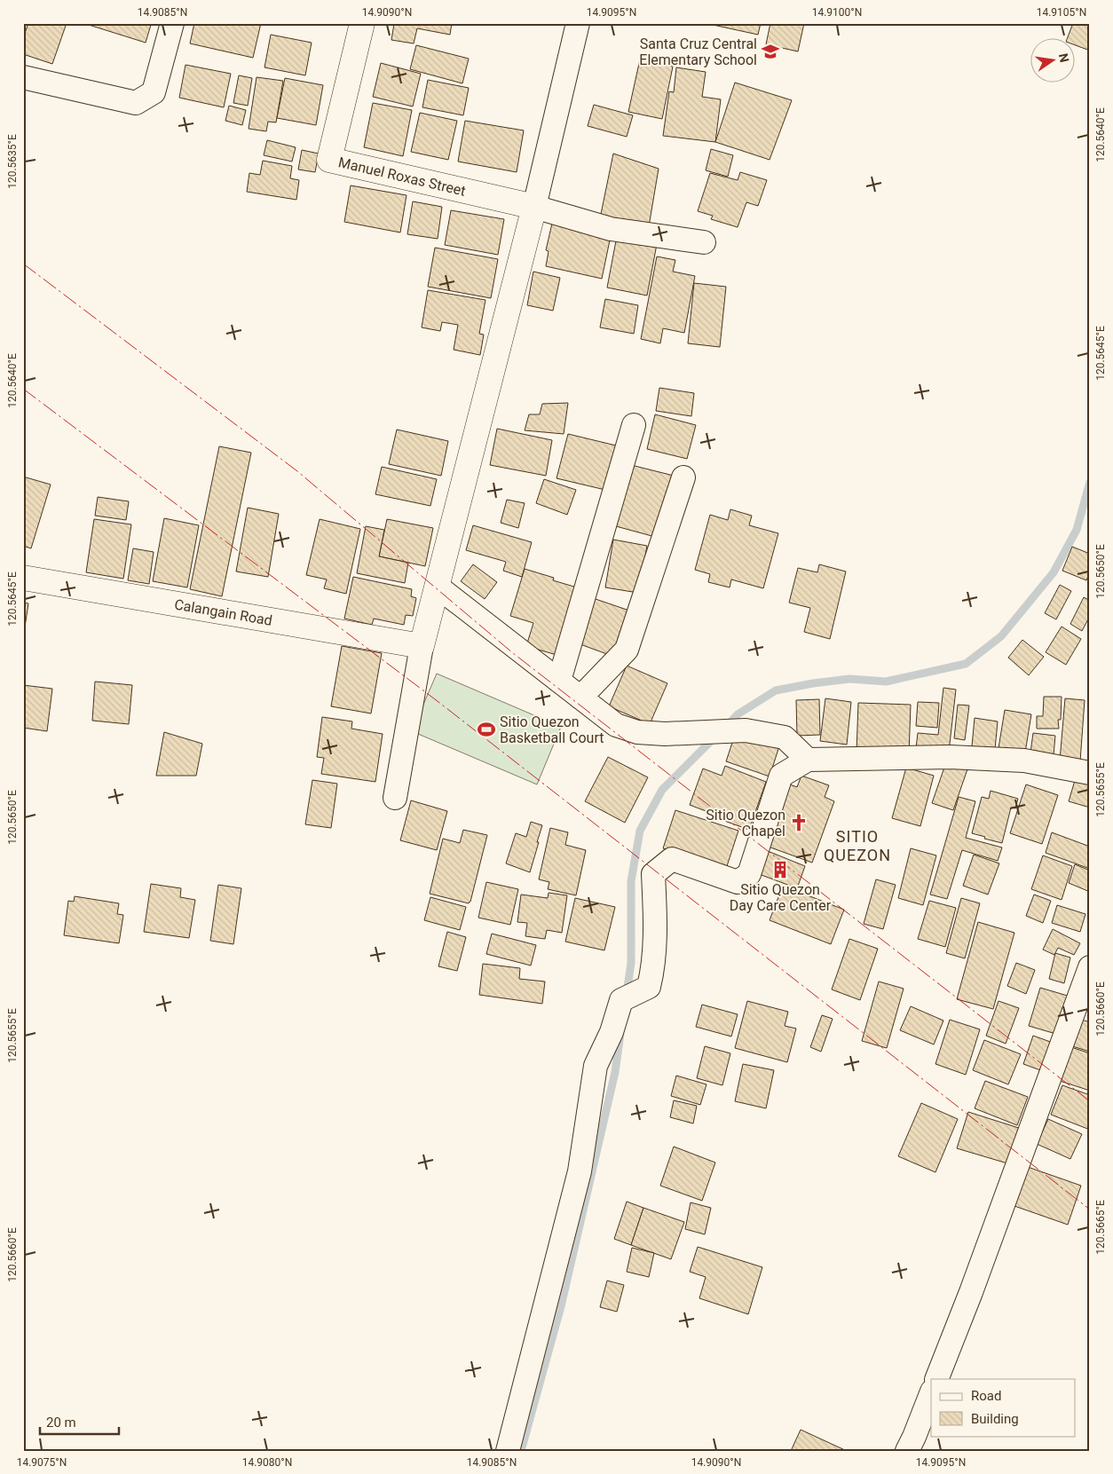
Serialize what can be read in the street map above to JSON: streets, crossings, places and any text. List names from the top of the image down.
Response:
{
  "streets": {
    "street": ["Manuel Roxas Street", "Calangain Road"]
  },
  "districts": ["SITIO QUEZON"],
  "places": {
    "school or university": ["Santa Cruz Central Elementary School"],
    "sports": ["Sitio Quezon Basketball Court"],
    "church": ["Sitio Quezon Chapel"],
    "building": ["Sitio Quezon Day Care Center"]
  },
  "legend": ["Road", "Building"],
  "scale_bar": "20 m",
  "north": "right",
  "coordinates": [
    "14.9085°N",
    "14.9090°N",
    "14.9095°N",
    "14.9100°N",
    "14.9105°N",
    "120.5640°E",
    "120.5635°E",
    "120.5645°E",
    "120.5650°E",
    "120.5655°E",
    "120.5660°E",
    "120.5665°E",
    "14.9075°N",
    "14.9080°N"
  ]
}
